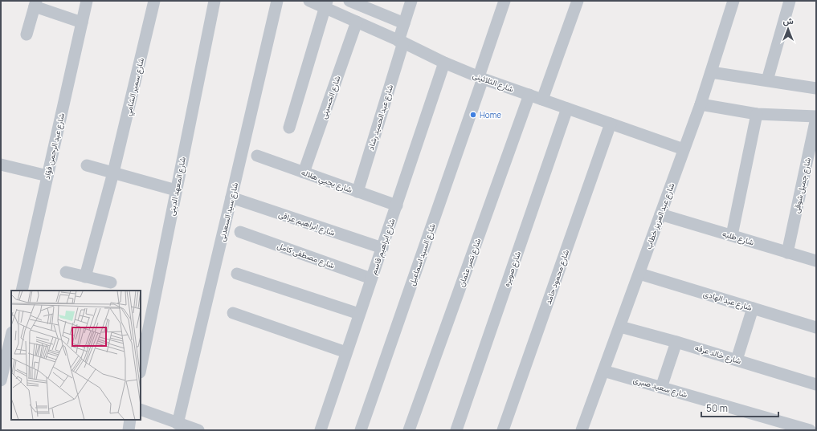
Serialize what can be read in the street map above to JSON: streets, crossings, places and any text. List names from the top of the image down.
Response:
{
  "streets": {
    "street": [
      "شارع الثلاثينى",
      "شارع سمير الشامي",
      "شارع الحسينى",
      "شارع عبد الحميد رشاد",
      "شارع عبد الرحمن فؤاد",
      "شارع يحيي هلاله",
      "شارع جميل شوقى",
      "شارع المعهد الدينى",
      "شارع سيد السعدنى",
      "شارع عبد العزيز خطاب",
      "شارع ابراهيم عراقى",
      "شارع طلبه",
      "شارع ابراهيم قاسم",
      "شارع السيد اسماعيل",
      "شارع مصطفى كامل",
      "شارع نصر عثمان",
      "شارع صويره",
      "شارع محمود حامد",
      "شارع عبد الهادى",
      "شارع خالد عرفه",
      "شارع سعيد صبرى"
    ]
  },
  "crossings": [
    ["شارع الثلاثينى", "شارع الحسينى"],
    ["شارع الثلاثينى", "شارع عبد الحميد رشاد"],
    ["شارع الثلاثينى", "شارع عبد العزيز خطاب"],
    ["شارع الثلاثينى", "شارع ابراهيم قاسم"],
    ["شارع الثلاثينى", "شارع السيد اسماعيل"],
    ["شارع الثلاثينى", "شارع نصر عثمان"],
    ["شارع الثلاثينى", "شارع صويره"],
    ["شارع الثلاثينى", "شارع محمود حامد"],
    ["شارع الحسينى", "شارع يحيي هلاله"],
    ["شارع عبد الحميد رشاد", "شارع يحيي هلاله"],
    ["شارع يحيي هلاله", "شارع ابراهيم قاسم"],
    ["شارع جميل شوقى", "شارع طلبه"],
    ["شارع سيد السعدنى", "شارع ابراهيم عراقى"],
    ["شارع عبد العزيز خطاب", "شارع طلبه"],
    ["شارع عبد العزيز خطاب", "شارع عبد الهادى"],
    ["شارع عبد العزيز خطاب", "شارع خالد عرفه"],
    ["شارع عبد العزيز خطاب", "شارع سعيد صبرى"],
    ["شارع ابراهيم عراقى", "شارع ابراهيم قاسم"],
    ["شارع ابراهيم قاسم", "شارع مصطفى كامل"]
  ],
  "places": ["Home"],
  "scale_bar": "50 m",
  "north": "top"
}
